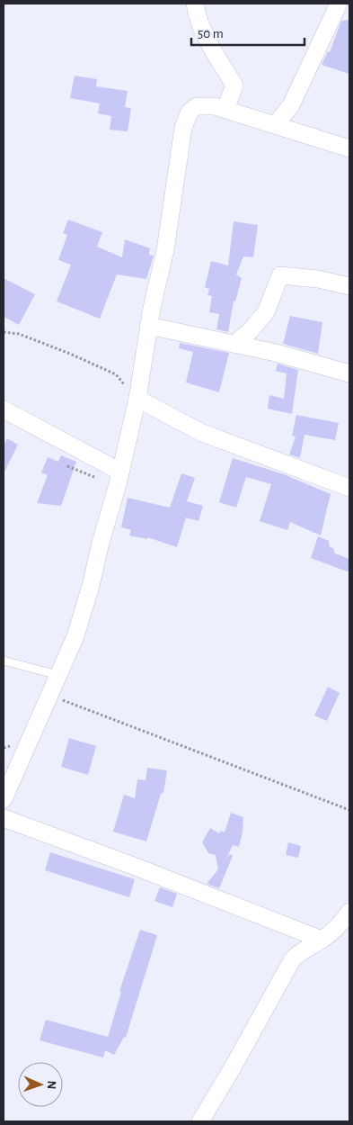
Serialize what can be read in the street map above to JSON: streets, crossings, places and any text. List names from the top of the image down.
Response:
{
  "scale_bar": "50 m",
  "north": "right"
}
